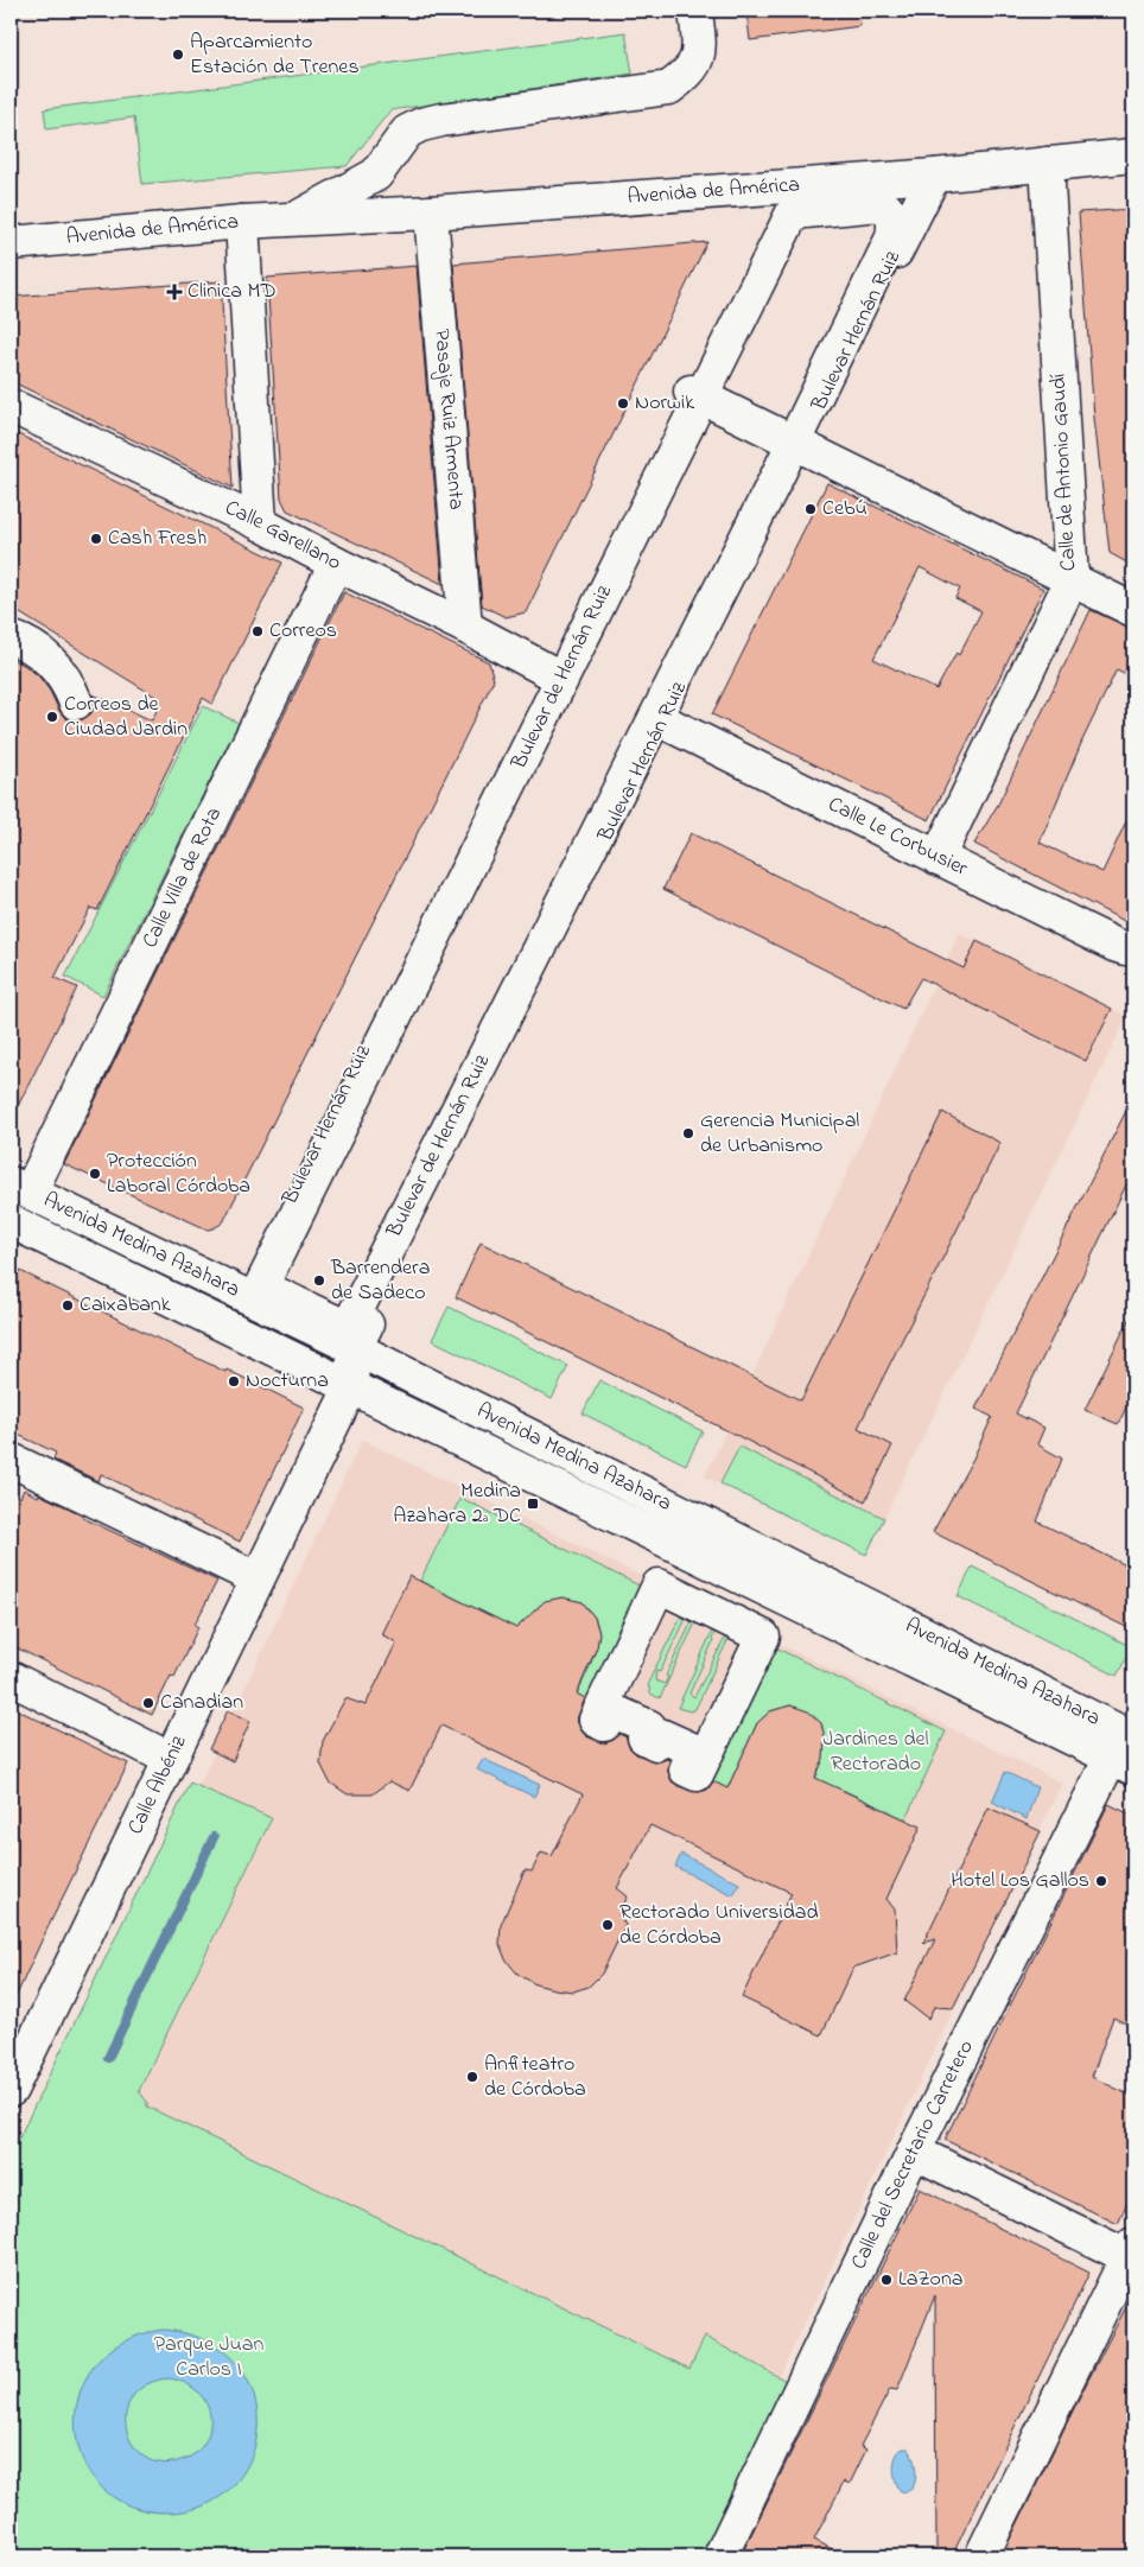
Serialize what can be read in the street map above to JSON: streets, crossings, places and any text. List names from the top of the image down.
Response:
{
  "streets": {
    "street": [
      "Avenida de América",
      "Bulevar Hernán Ruiz",
      "Pasaje Ruiz Armenta",
      "Calle de Antonio Gaudí",
      "Calle Garellano",
      "Bulevar de Hernán Ruiz",
      "Calle Le Corbusier",
      "Calle Villa de Rota",
      "Avenida Medina Azahara",
      "Calle Albéniz",
      "Calle del Secretario Carretero"
    ]
  },
  "crossings": [
    ["Avenida de América", "Bulevar Hernán Ruiz"],
    ["Avenida de América", "Pasaje Ruiz Armenta"],
    ["Avenida de América", "Calle de Antonio Gaudí"],
    ["Bulevar Hernán Ruiz", "Calle Garellano"],
    ["Bulevar Hernán Ruiz", "Bulevar de Hernán Ruiz"],
    ["Bulevar Hernán Ruiz", "Calle Le Corbusier"],
    ["Bulevar Hernán Ruiz", "Avenida Medina Azahara"],
    ["Bulevar Hernán Ruiz", "Calle Albéniz"],
    ["Pasaje Ruiz Armenta", "Calle Garellano"],
    ["Calle de Antonio Gaudí", "Calle Le Corbusier"],
    ["Calle Garellano", "Calle Villa de Rota"],
    ["Calle Villa de Rota", "Avenida Medina Azahara"],
    ["Avenida Medina Azahara", "Calle Albéniz"],
    ["Avenida Medina Azahara", "Calle del Secretario Carretero"]
  ],
  "parks": ["Jardines del Rectorado", "Parque Juan Carlos I"],
  "places": {
    "other": [
      "Aparcamiento Estación de Trenes",
      "Norwik",
      "Cebú",
      "Cash Fresh",
      "Correos",
      "Correos de Ciudad Jardin",
      "Gerencia Municipal de Urbanismo",
      "Protección Laboral Córdoba",
      "Barrendera de Sadeco",
      "Caixabank",
      "Nocturna",
      "Canadian",
      "Hotel Los Gallos",
      "Rectorado Universidad de Córdoba",
      "Anfiteatro de Córdoba",
      "LaZona"
    ],
    "health": ["Clinica MD"],
    "transit": ["Medina Azahara 2ª DC"]
  }
}
